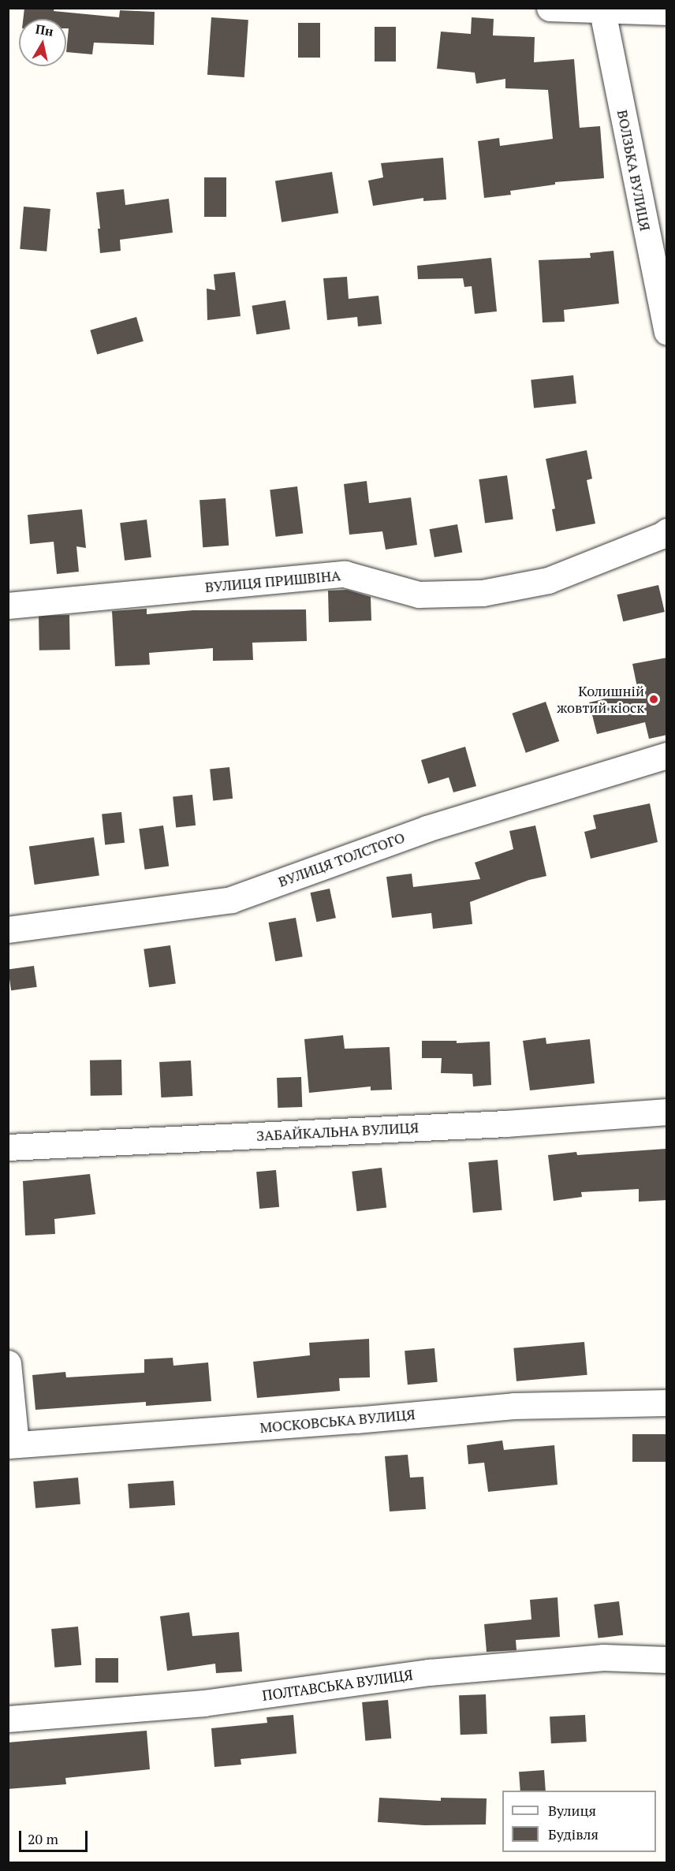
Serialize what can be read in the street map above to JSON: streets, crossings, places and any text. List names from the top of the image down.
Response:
{
  "streets": {
    "street": [
      "ВОЛЗЬКА ВУЛИЦЯ",
      "ВУЛИЦЯ ПРИШВІНА",
      "ВУЛИЦЯ ТОЛСТОГО",
      "ЗАБАЙКАЛЬНА ВУЛИЦЯ",
      "МОСКОВСЬКА ВУЛИЦЯ",
      "ПОЛТАВСЬКА ВУЛИЦЯ"
    ]
  },
  "places": ["Колишній жовтий кіоск"],
  "legend": ["Вулиця", "Будівля"],
  "scale_bar": "20 m",
  "north": "top"
}
